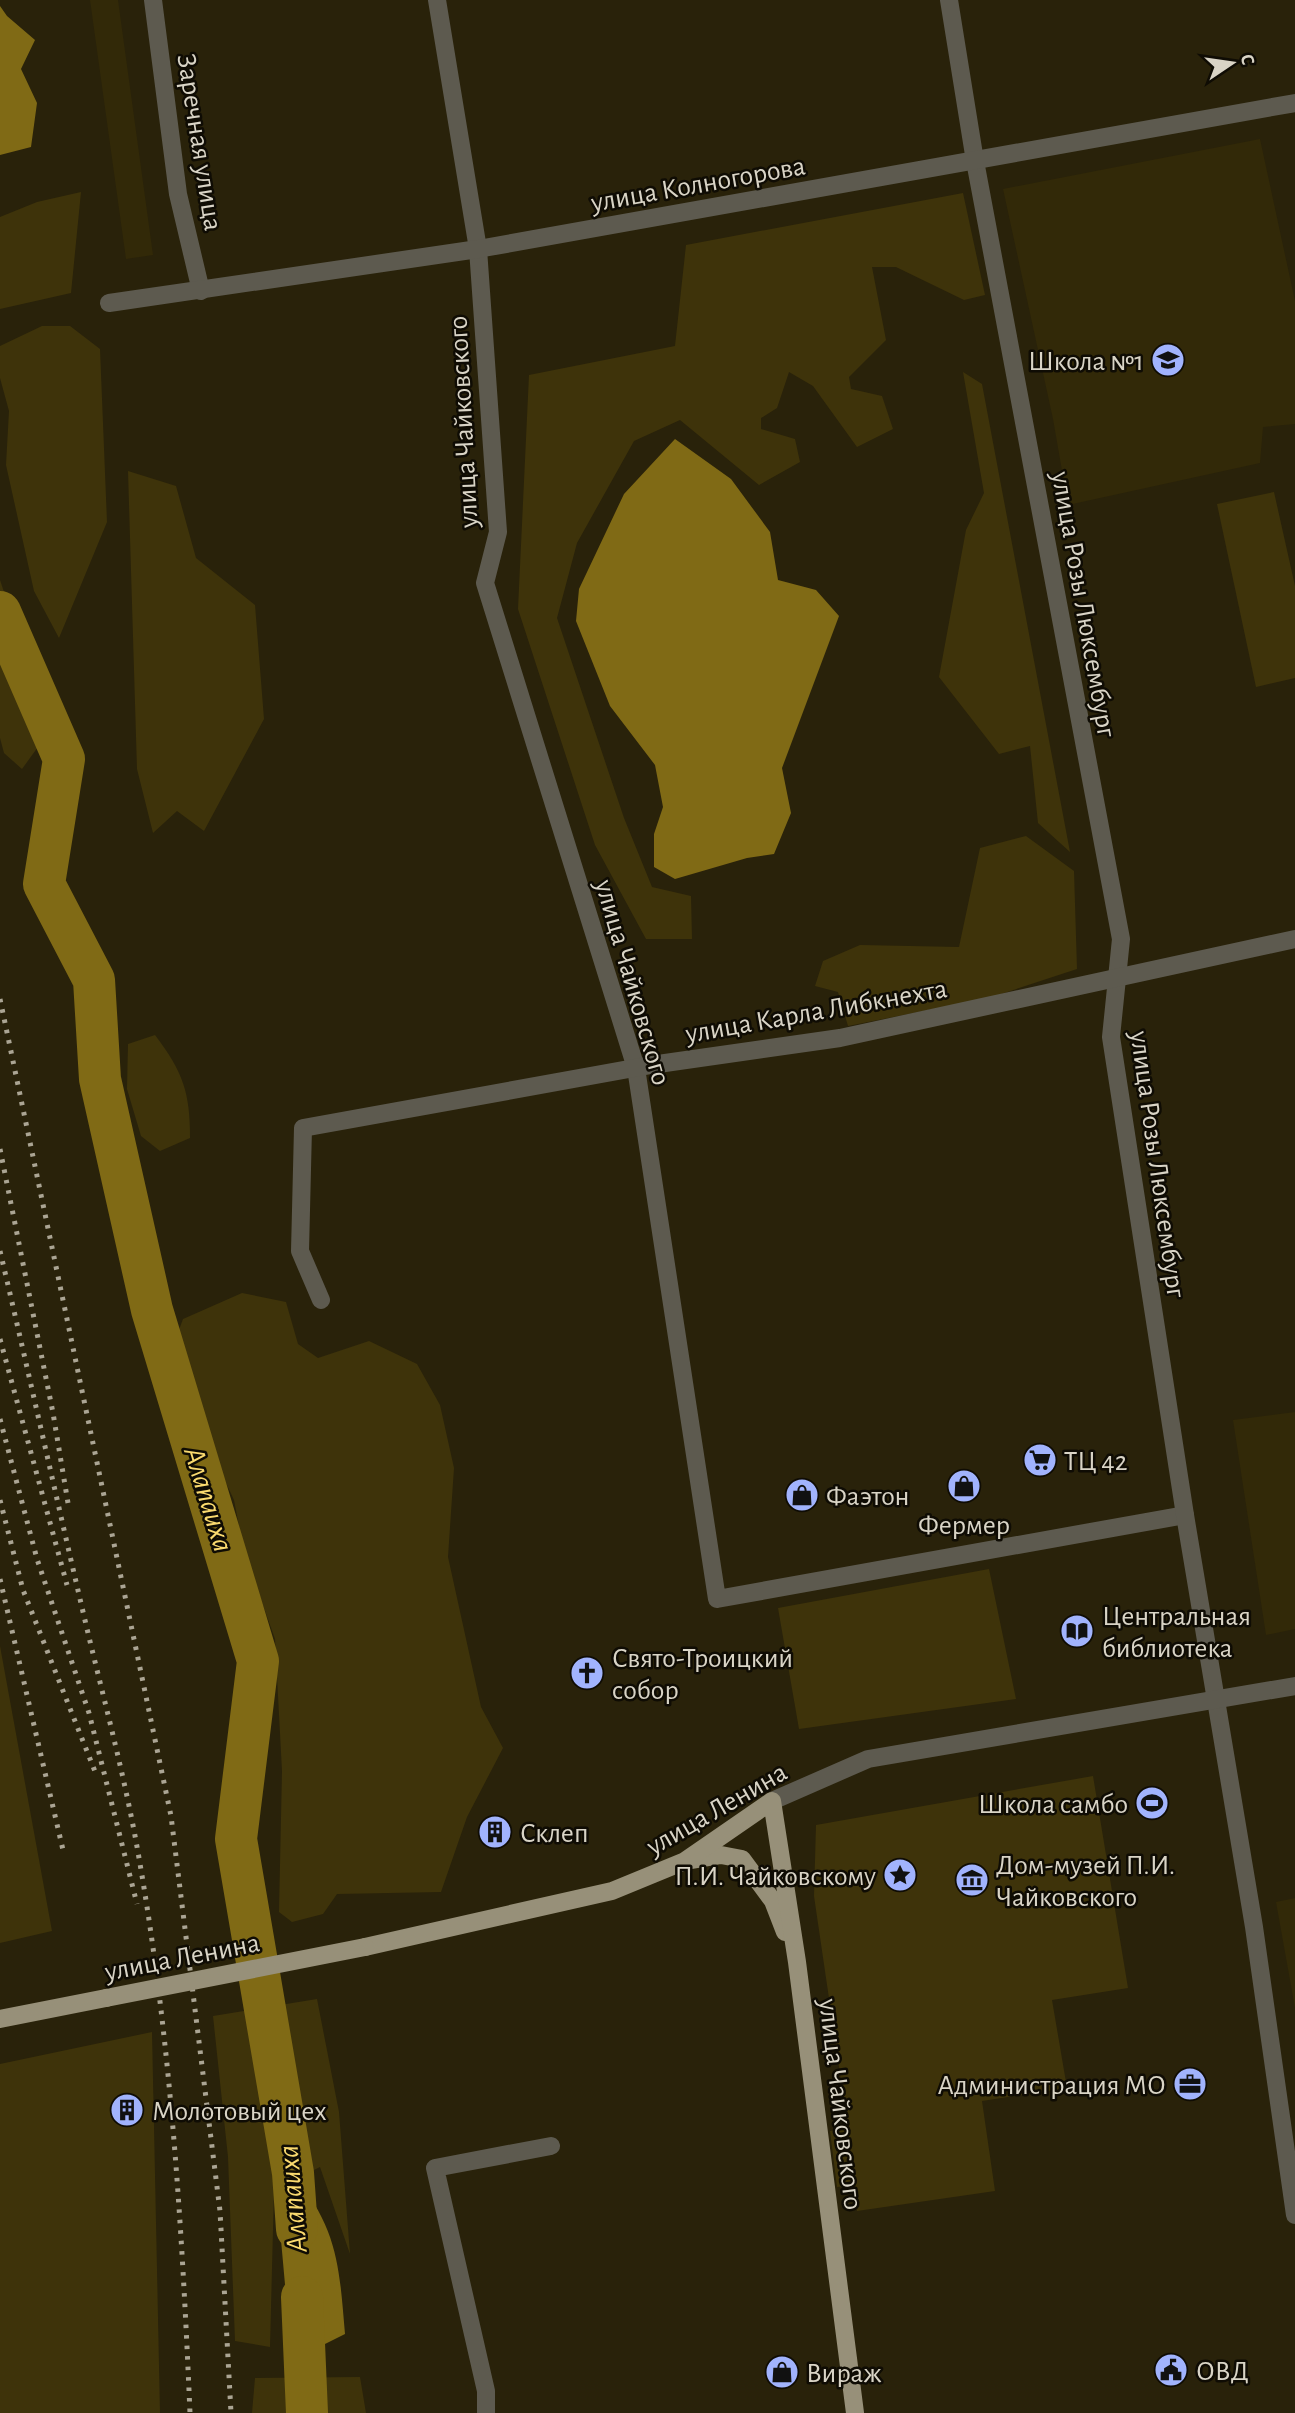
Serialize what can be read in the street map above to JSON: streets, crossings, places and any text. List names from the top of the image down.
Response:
{
  "streets": {
    "main road": ["улица Чайковского", "улица Ленина"],
    "street": [
      "Заречная улица",
      "улица Колногорова",
      "улица Розы Люксембург",
      "улица Карла Либкнехта"
    ]
  },
  "crossings": [
    ["Заречная улица", "улица Колногорова"],
    ["улица Колногорова", "улица Чайковского"],
    ["улица Колногорова", "улица Розы Люксембург"],
    ["улица Чайковского", "улица Розы Люксембург"],
    ["улица Чайковского", "улица Карла Либкнехта"],
    ["улица Чайковского", "улица Ленина"],
    ["улица Розы Люксембург", "улица Карла Либкнехта"],
    ["улица Розы Люксембург", "улица Ленина"]
  ],
  "water": ["Алапаиха"],
  "places": {
    "school or university": ["Школа №1"],
    "supermarket": ["ТЦ 42"],
    "shop": ["Фермер", "Фаэтон", "Вираж"],
    "library": ["Центральная библиотека"],
    "church": ["Свято-Троицкий собор"],
    "sports": ["Школа самбо"],
    "building": ["Склеп", "Молотовый цех"],
    "place": ["П.И. Чайковскому"],
    "museum": ["Дом-музей П.И. Чайковского"],
    "office": ["Администрация МО"],
    "public building": ["ОВД"]
  },
  "north": "right"
}
